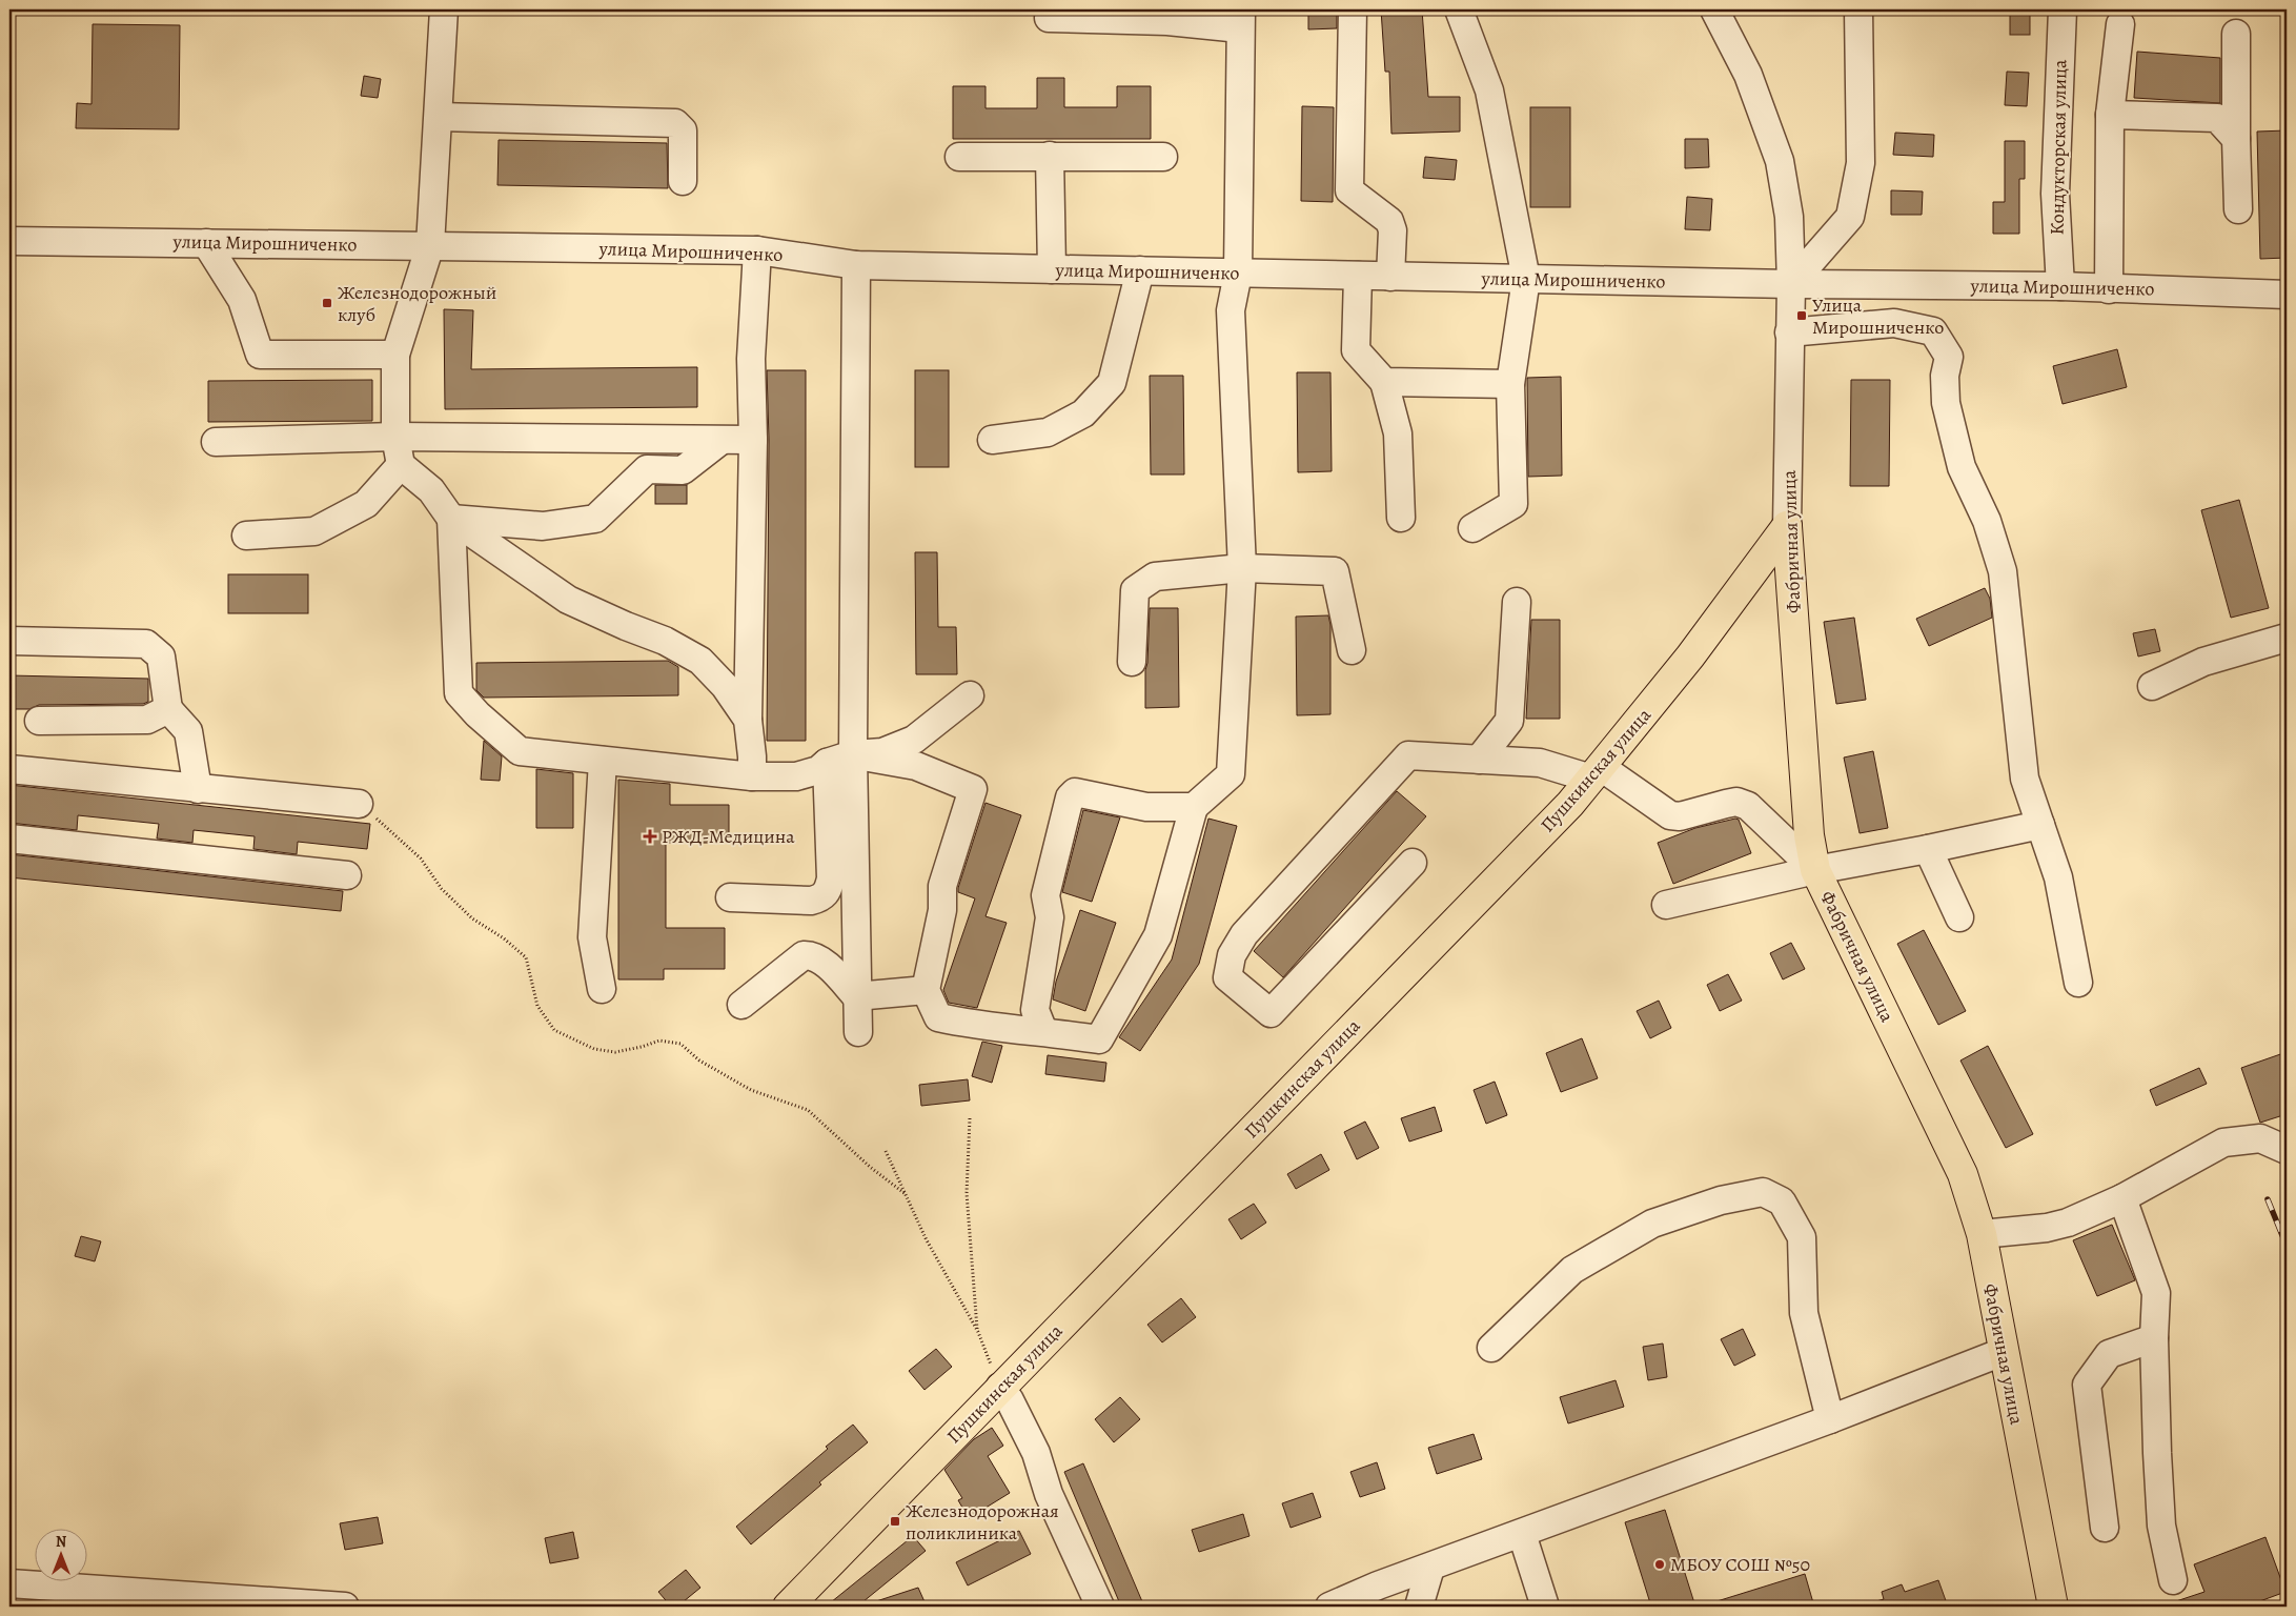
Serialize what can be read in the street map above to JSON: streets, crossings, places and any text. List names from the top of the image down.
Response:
{
  "streets": {
    "main road": ["Фабричная улица", "Пушкинская улица"],
    "street": ["Кондукторская улица", "улица Мирошниченко"]
  },
  "crossings": [
    ["Кондукторская улица", "улица Мирошниченко"],
    ["улица Мирошниченко", "Фабричная улица"],
    ["Фабричная улица", "Пушкинская улица"]
  ],
  "places": {
    "transit": ["Железнодорожный клуб", "Улица Мирошниченко", "Железнодорожная поликлиника"],
    "health": ["РЖД-Медицина"],
    "other": ["МБОУ СОШ №50"]
  },
  "north": "top"
}
